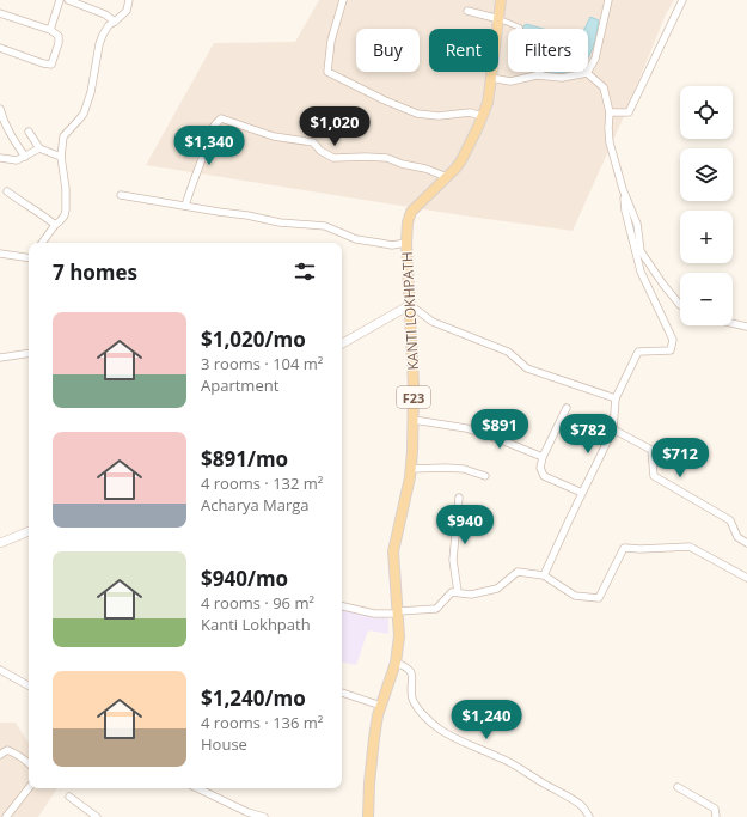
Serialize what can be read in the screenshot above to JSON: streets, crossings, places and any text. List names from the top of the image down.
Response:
{
  "streets": {
    "main road": ["KANTI LOKHPATH", "F23"]
  },
  "page": {
    "chip": ["Buy", "Rent", "Filters"],
    "map_buttons": ["+", "−"],
    "price": [
      "$1,020",
      "$1,340",
      "$891",
      "$782",
      "$712",
      "$940",
      "$1,240"
    ],
    "heading": "7 homes",
    "list": [
      {
        "name": "$1,020/mo",
        "note": "3 rooms · 104 m² · Apartment"
      },
      {
        "name": "$891/mo",
        "note": "4 rooms · 132 m² · Acharya Marga"
      },
      {
        "name": "$940/mo",
        "note": "4 rooms · 96 m² · Kanti Lokhpath"
      },
      {
        "name": "$1,240/mo",
        "note": "4 rooms · 136 m² · House"
      }
    ]
  }
}
